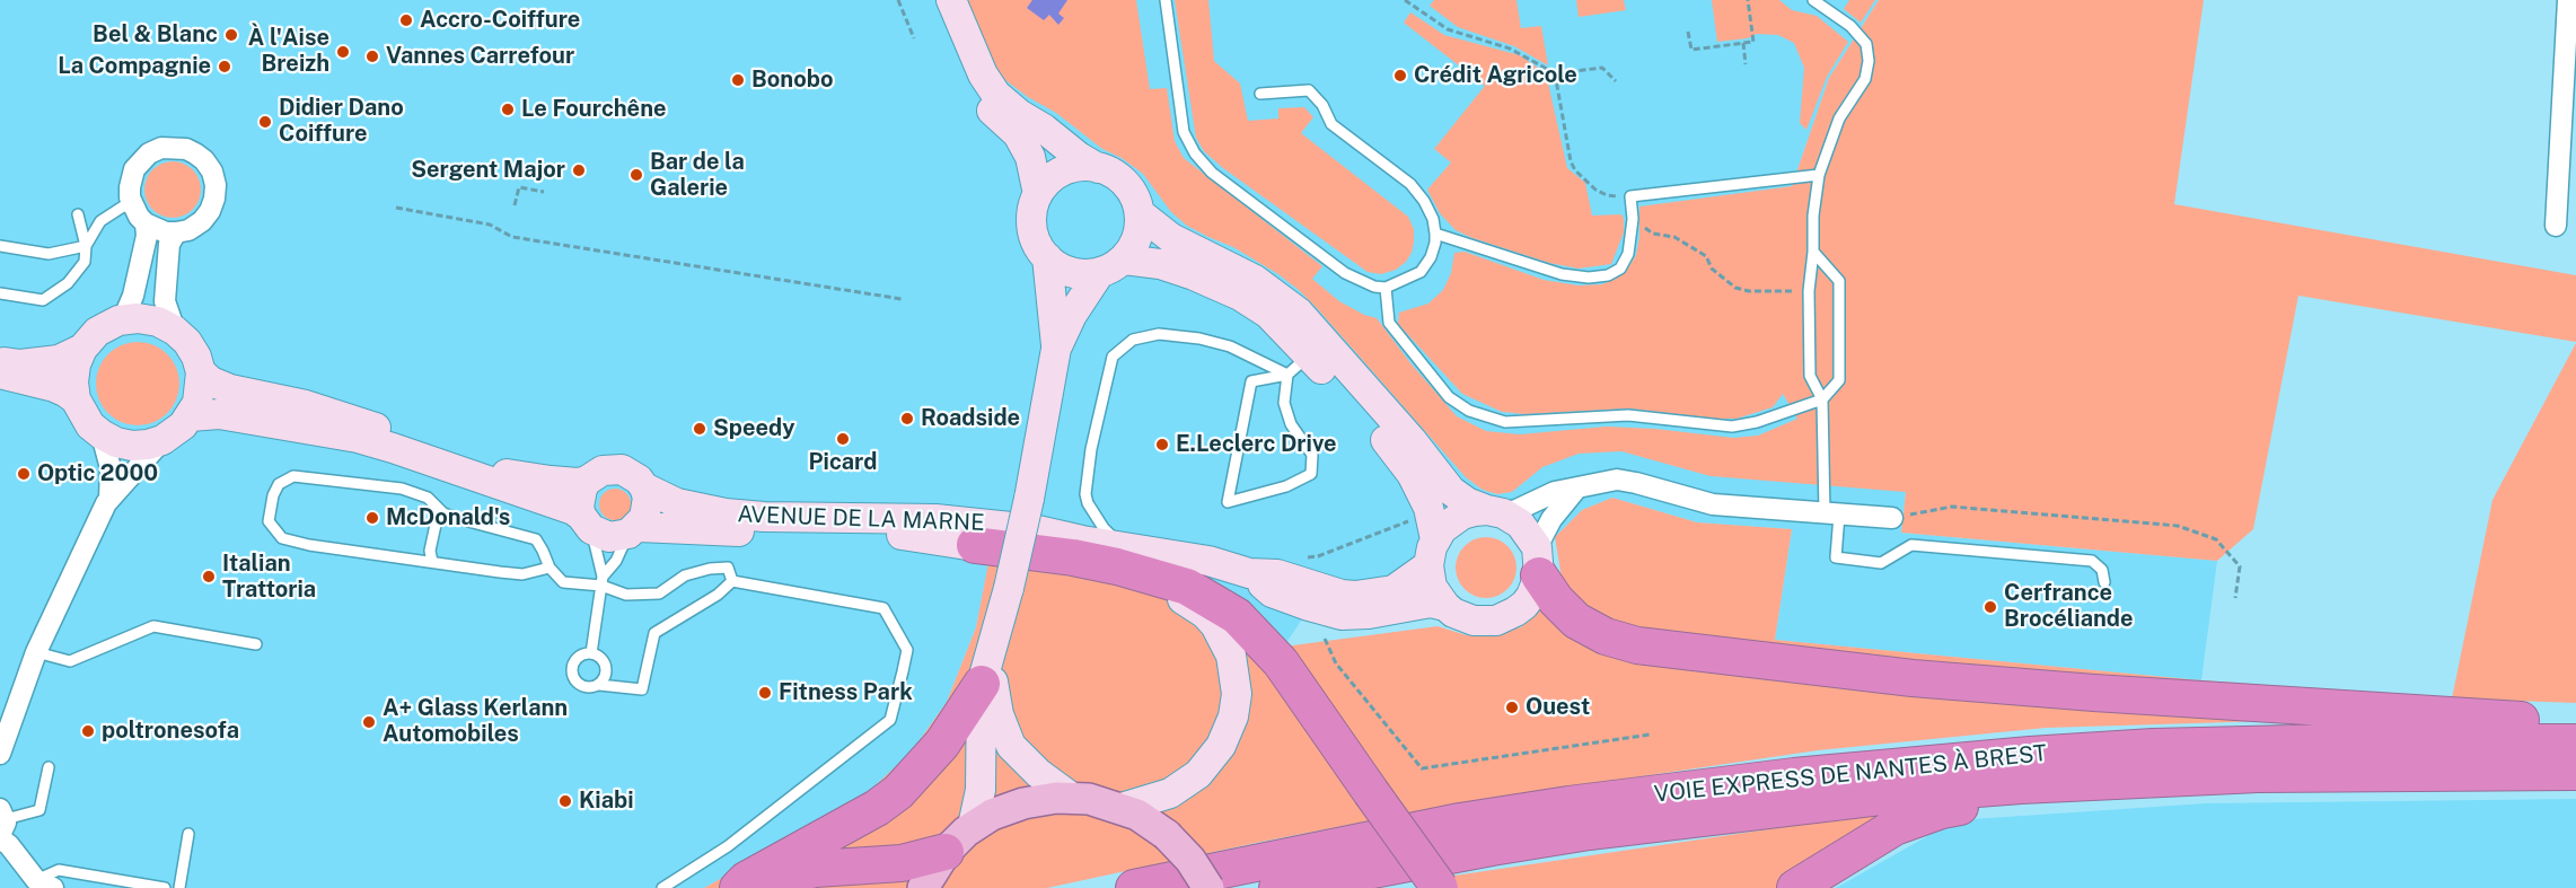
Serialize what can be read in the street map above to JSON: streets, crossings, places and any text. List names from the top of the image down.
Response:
{
  "streets": {
    "highway": ["VOIE EXPRESS DE NANTES À BREST"],
    "main road": ["AVENUE DE LA MARNE"]
  },
  "places": [
    "Accro-Coiffure",
    "Bel & Blanc",
    "À l'Aise Breizh",
    "Vannes Carrefour",
    "La Compagnie",
    "Crédit Agricole",
    "Bonobo",
    "Le Fourchêne",
    "Didier Dano Coiffure",
    "Sergent Major",
    "Bar de la Galerie",
    "Roadside",
    "Speedy",
    "Picard",
    "E.Leclerc Drive",
    "Optic 2000",
    "McDonald's",
    "Italian Trattoria",
    "Cerfrance Brocéliande",
    "Fitness Park",
    "Ouest",
    "A+ Glass Kerlann Automobiles",
    "poltronesofa",
    "Kiabi"
  ]
}
